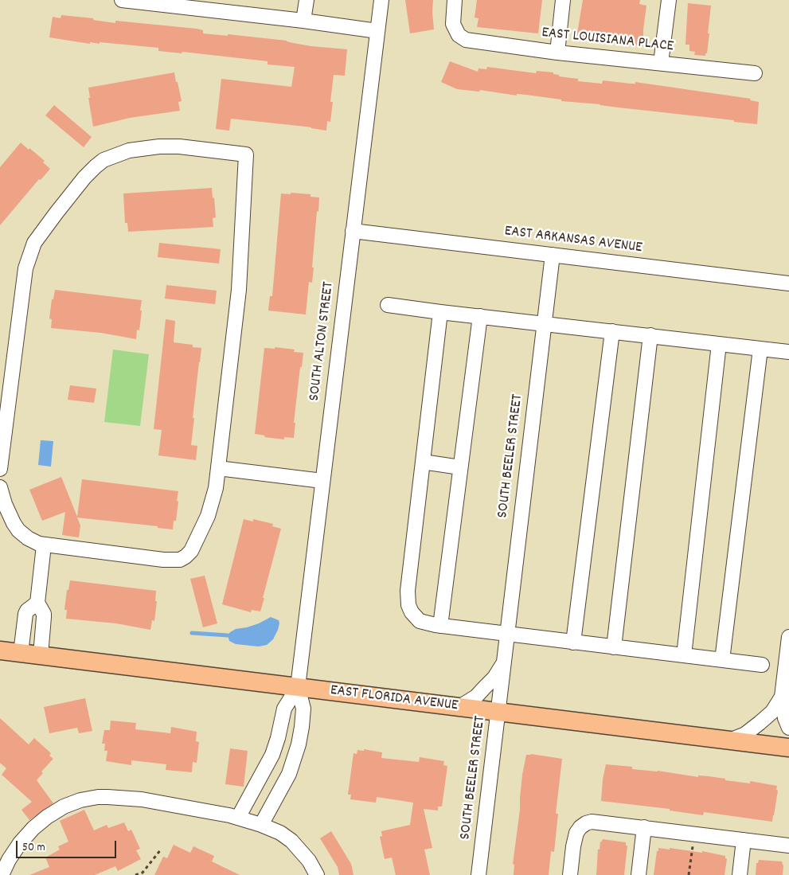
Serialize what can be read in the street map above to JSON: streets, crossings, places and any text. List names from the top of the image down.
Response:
{
  "streets": {
    "main road": ["EAST FLORIDA AVENUE"],
    "street": [
      "EAST LOUISIANA PLACE",
      "EAST ARKANSAS AVENUE",
      "SOUTH ALTON STREET",
      "SOUTH BEELER STREET"
    ]
  },
  "crossings": [
    ["EAST ARKANSAS AVENUE", "SOUTH ALTON STREET"],
    ["EAST ARKANSAS AVENUE", "SOUTH BEELER STREET"],
    ["SOUTH ALTON STREET", "EAST FLORIDA AVENUE"],
    ["SOUTH BEELER STREET", "EAST FLORIDA AVENUE"]
  ],
  "scale_bar": "50 m"
}
